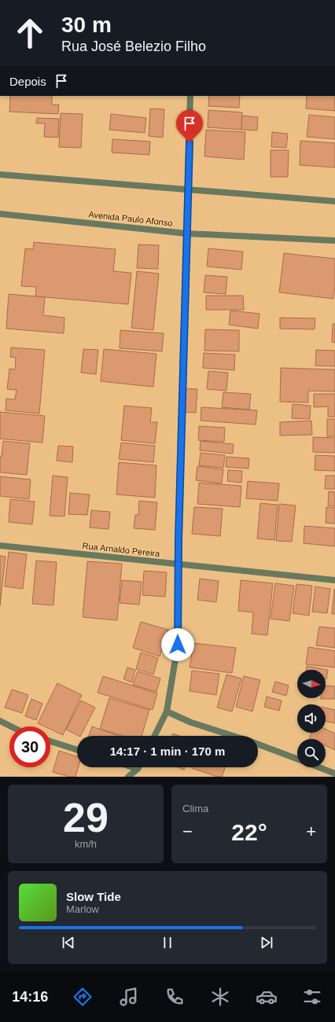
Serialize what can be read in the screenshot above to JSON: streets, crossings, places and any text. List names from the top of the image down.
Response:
{
  "streets": {
    "street": ["Avenida Paulo Afonso", "Rua Arnaldo Pereira"]
  },
  "north": "right",
  "page": {
    "turn": ["30 m", "Rua José Belezio Filho"],
    "then": "Depois",
    "limit": "30",
    "trip": "14:17 · 1 min · 170 m",
    "tile": [
      ["29", "km/h"],
      "Clima"
    ],
    "heat": ["−", "22°", "+"],
    "song": ["Slow Tide", "Marlow"],
    "tabs": "14:16"
  }
}
